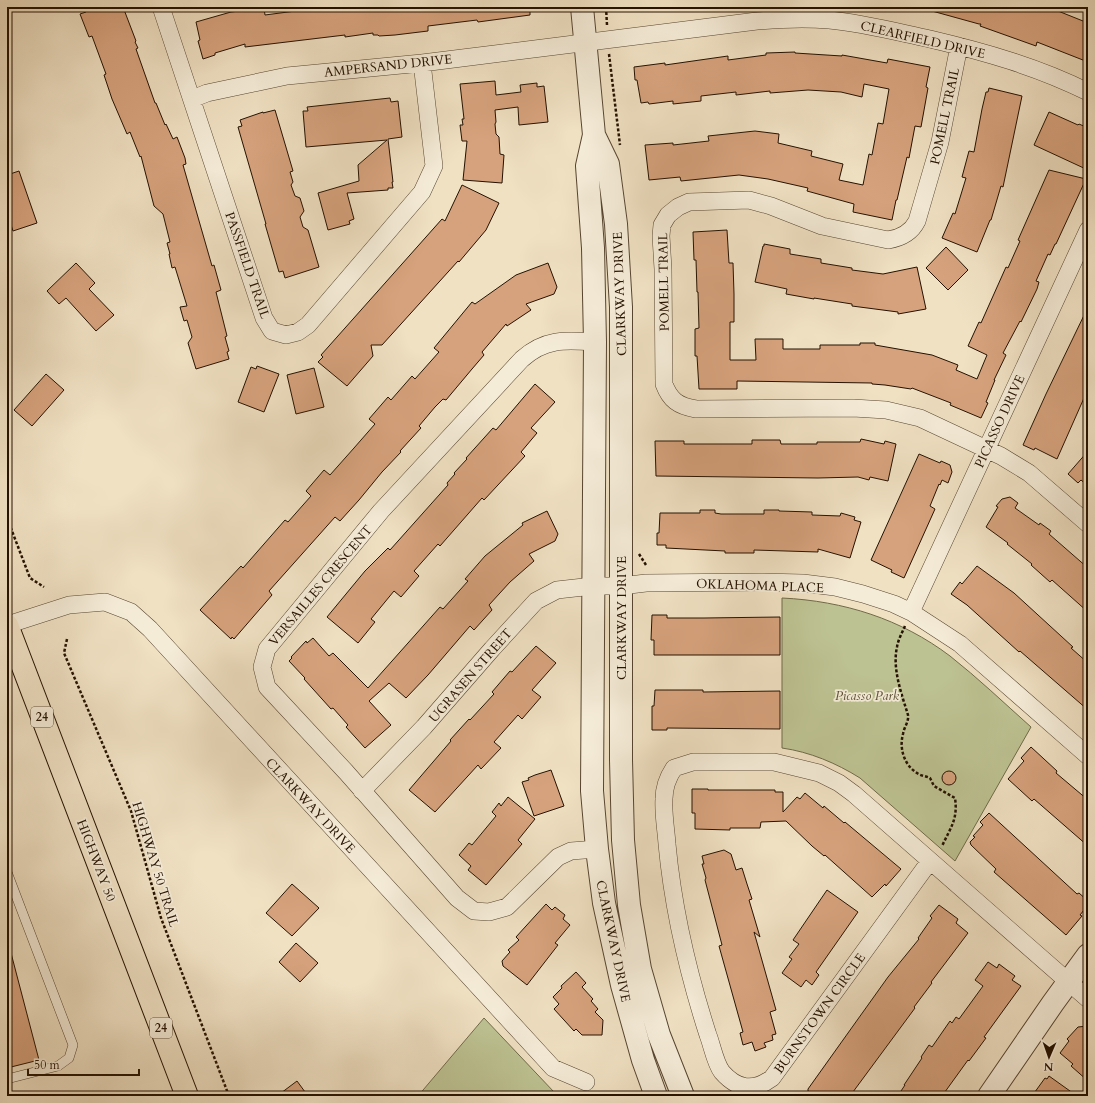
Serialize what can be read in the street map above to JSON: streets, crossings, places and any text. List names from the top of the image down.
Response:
{
  "streets": {
    "main road": ["24", "HIGHWAY 50"],
    "street": [
      "CLEARFIELD DRIVE",
      "AMPERSAND DRIVE",
      "POMELL TRAIL",
      "PASSFIELD TRAIL",
      "CLARKWAY DRIVE",
      "PICASSO DRIVE",
      "VERSAILLES CRESCENT",
      "OKLAHOMA PLACE",
      "UGRASEN STREET",
      "BURNSTOWN CIRCLE"
    ],
    "path": ["HIGHWAY 50 TRAIL"]
  },
  "crossings": [
    ["CLEARFIELD DRIVE", "AMPERSAND DRIVE"],
    ["CLEARFIELD DRIVE", "POMELL TRAIL"],
    ["CLEARFIELD DRIVE", "CLARKWAY DRIVE"],
    ["AMPERSAND DRIVE", "PASSFIELD TRAIL"],
    ["AMPERSAND DRIVE", "CLARKWAY DRIVE"],
    ["POMELL TRAIL", "PICASSO DRIVE"],
    ["CLARKWAY DRIVE", "VERSAILLES CRESCENT"],
    ["CLARKWAY DRIVE", "OKLAHOMA PLACE"],
    ["CLARKWAY DRIVE", "UGRASEN STREET"],
    ["CLARKWAY DRIVE", "HIGHWAY 50"],
    ["PICASSO DRIVE", "OKLAHOMA PLACE"],
    ["VERSAILLES CRESCENT", "UGRASEN STREET"],
    ["OKLAHOMA PLACE", "UGRASEN STREET"]
  ],
  "parks": ["Picasso Park"],
  "scale_bar": "50 m",
  "north": "bottom"
}
